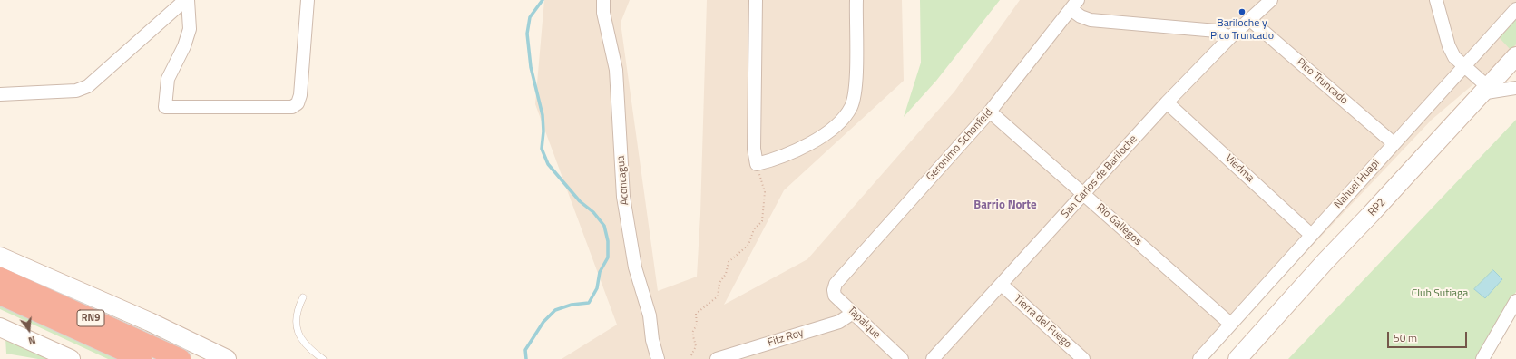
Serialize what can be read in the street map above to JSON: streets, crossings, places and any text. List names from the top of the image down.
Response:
{
  "streets": {
    "highway": ["RN9"],
    "street": [
      "Pico Truncado",
      "Geronimo Schonfeld",
      "Viedma",
      "San Carlos de Bariloche",
      "Aconcagua",
      "Nahuel Huapi",
      "RP2",
      "Rio Gallegos",
      "Tierra del Fuego",
      "Tapalque",
      "Fitz Roy"
    ]
  },
  "crossings": [
    ["Pico Truncado", "San Carlos de Bariloche"],
    ["Pico Truncado", "Nahuel Huapi"],
    ["Geronimo Schonfeld", "Rio Gallegos"],
    ["Geronimo Schonfeld", "Tapalque"],
    ["Viedma", "San Carlos de Bariloche"],
    ["Viedma", "Nahuel Huapi"],
    ["San Carlos de Bariloche", "Rio Gallegos"],
    ["San Carlos de Bariloche", "Tierra del Fuego"],
    ["Nahuel Huapi", "Rio Gallegos"],
    ["Tapalque", "Fitz Roy"]
  ],
  "districts": ["Barrio Norte"],
  "parks": ["Club Sutiaga"],
  "places": ["Bariloche y Pico Truncado"],
  "scale_bar": "50 m",
  "north": "bottom"
}
